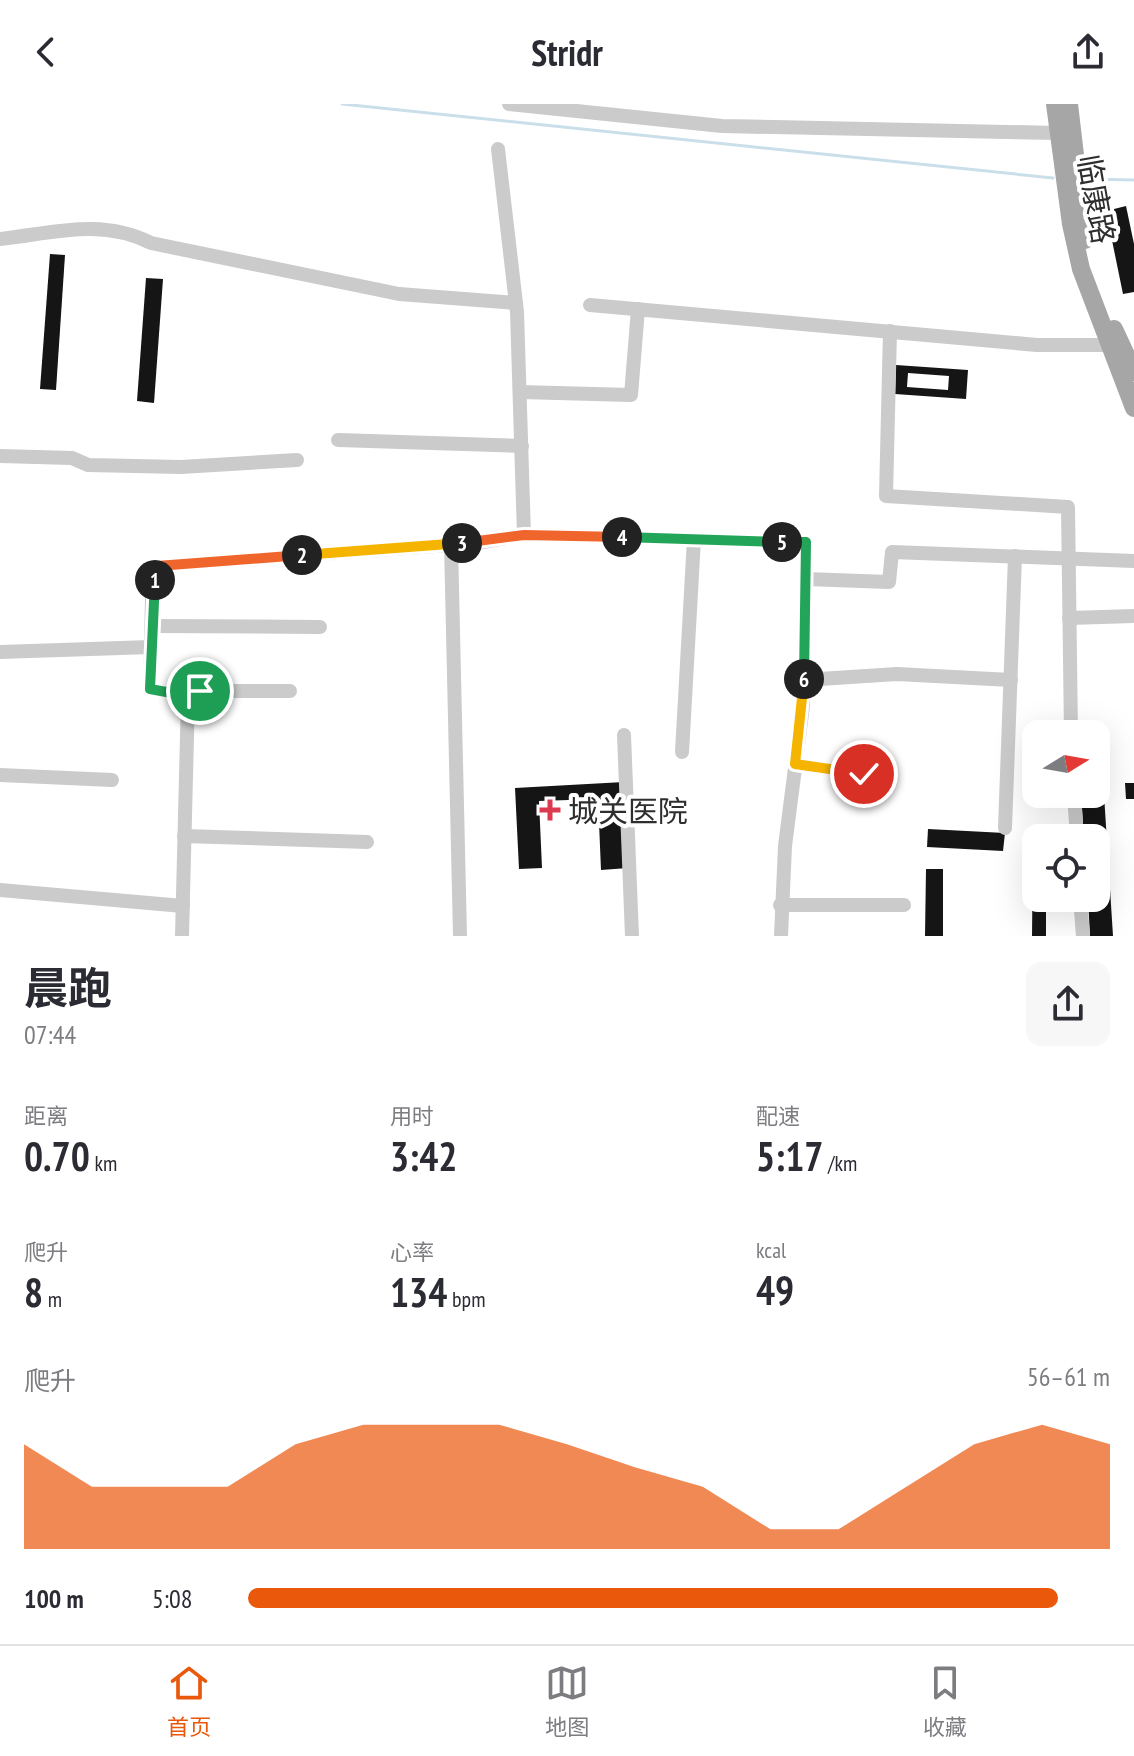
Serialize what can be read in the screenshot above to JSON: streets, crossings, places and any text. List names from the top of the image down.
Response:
{
  "streets": {
    "main road": ["临康路"]
  },
  "places": {
    "health": ["城关医院"]
  },
  "north": "right",
  "page": {
    "header": "Stridr",
    "pins": [
      "4",
      "5",
      "3",
      "2",
      "1",
      "6"
    ],
    "heading": ["晨跑", "07:44"],
    "stats": [
      ["距离", "0.70 km"],
      ["用时", "3:42"],
      ["配速", "5:17 /km"],
      ["爬升", "8 m"],
      ["心率", "134 bpm"],
      ["kcal", "49"]
    ],
    "chart": ["爬升", "56–61 m"],
    "list": [
      {
        "name": "100 m",
        "note": "5:08"
      }
    ],
    "tabs": ["首页", "地图", "收藏"]
  }
}
